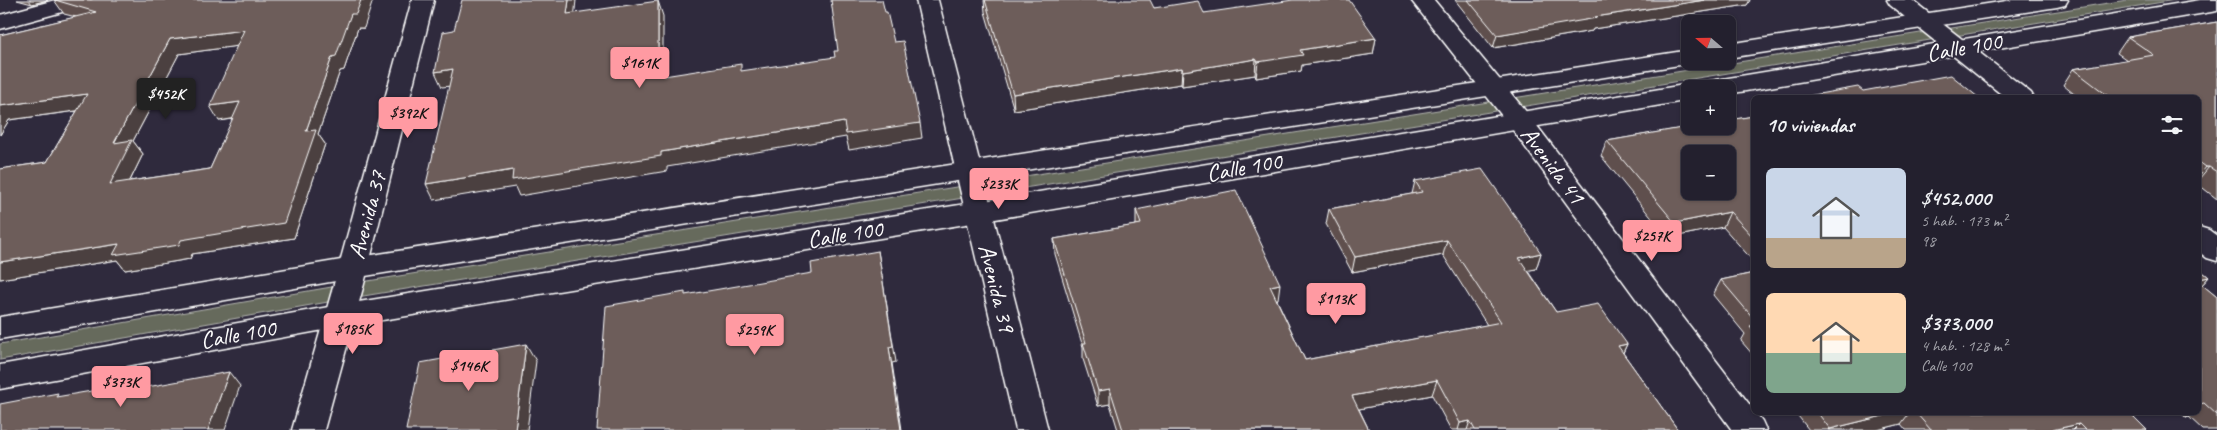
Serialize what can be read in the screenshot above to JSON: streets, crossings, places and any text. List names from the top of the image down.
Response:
{
  "streets": {
    "main road": [
      "Calle 100",
      "Avenida 41",
      "Avenida 37",
      "Avenida 39"
    ]
  },
  "crossings": [
    ["Calle 100", "Avenida 41"],
    ["Calle 100", "Avenida 37"],
    ["Calle 100", "Avenida 39"]
  ],
  "north": "left",
  "page": {
    "map_buttons": ["+", "−"],
    "price": [
      "$161K",
      "$452K",
      "$392K",
      "$233K",
      "$257K",
      "$113K",
      "$185K",
      "$259K",
      "$146K",
      "$373K"
    ],
    "heading": "10 viviendas",
    "list": [
      {
        "name": "$452,000",
        "note": "5 hab. · 173 m² · 98"
      },
      {
        "name": "$373,000",
        "note": "4 hab. · 128 m² · Calle 100"
      }
    ]
  }
}
